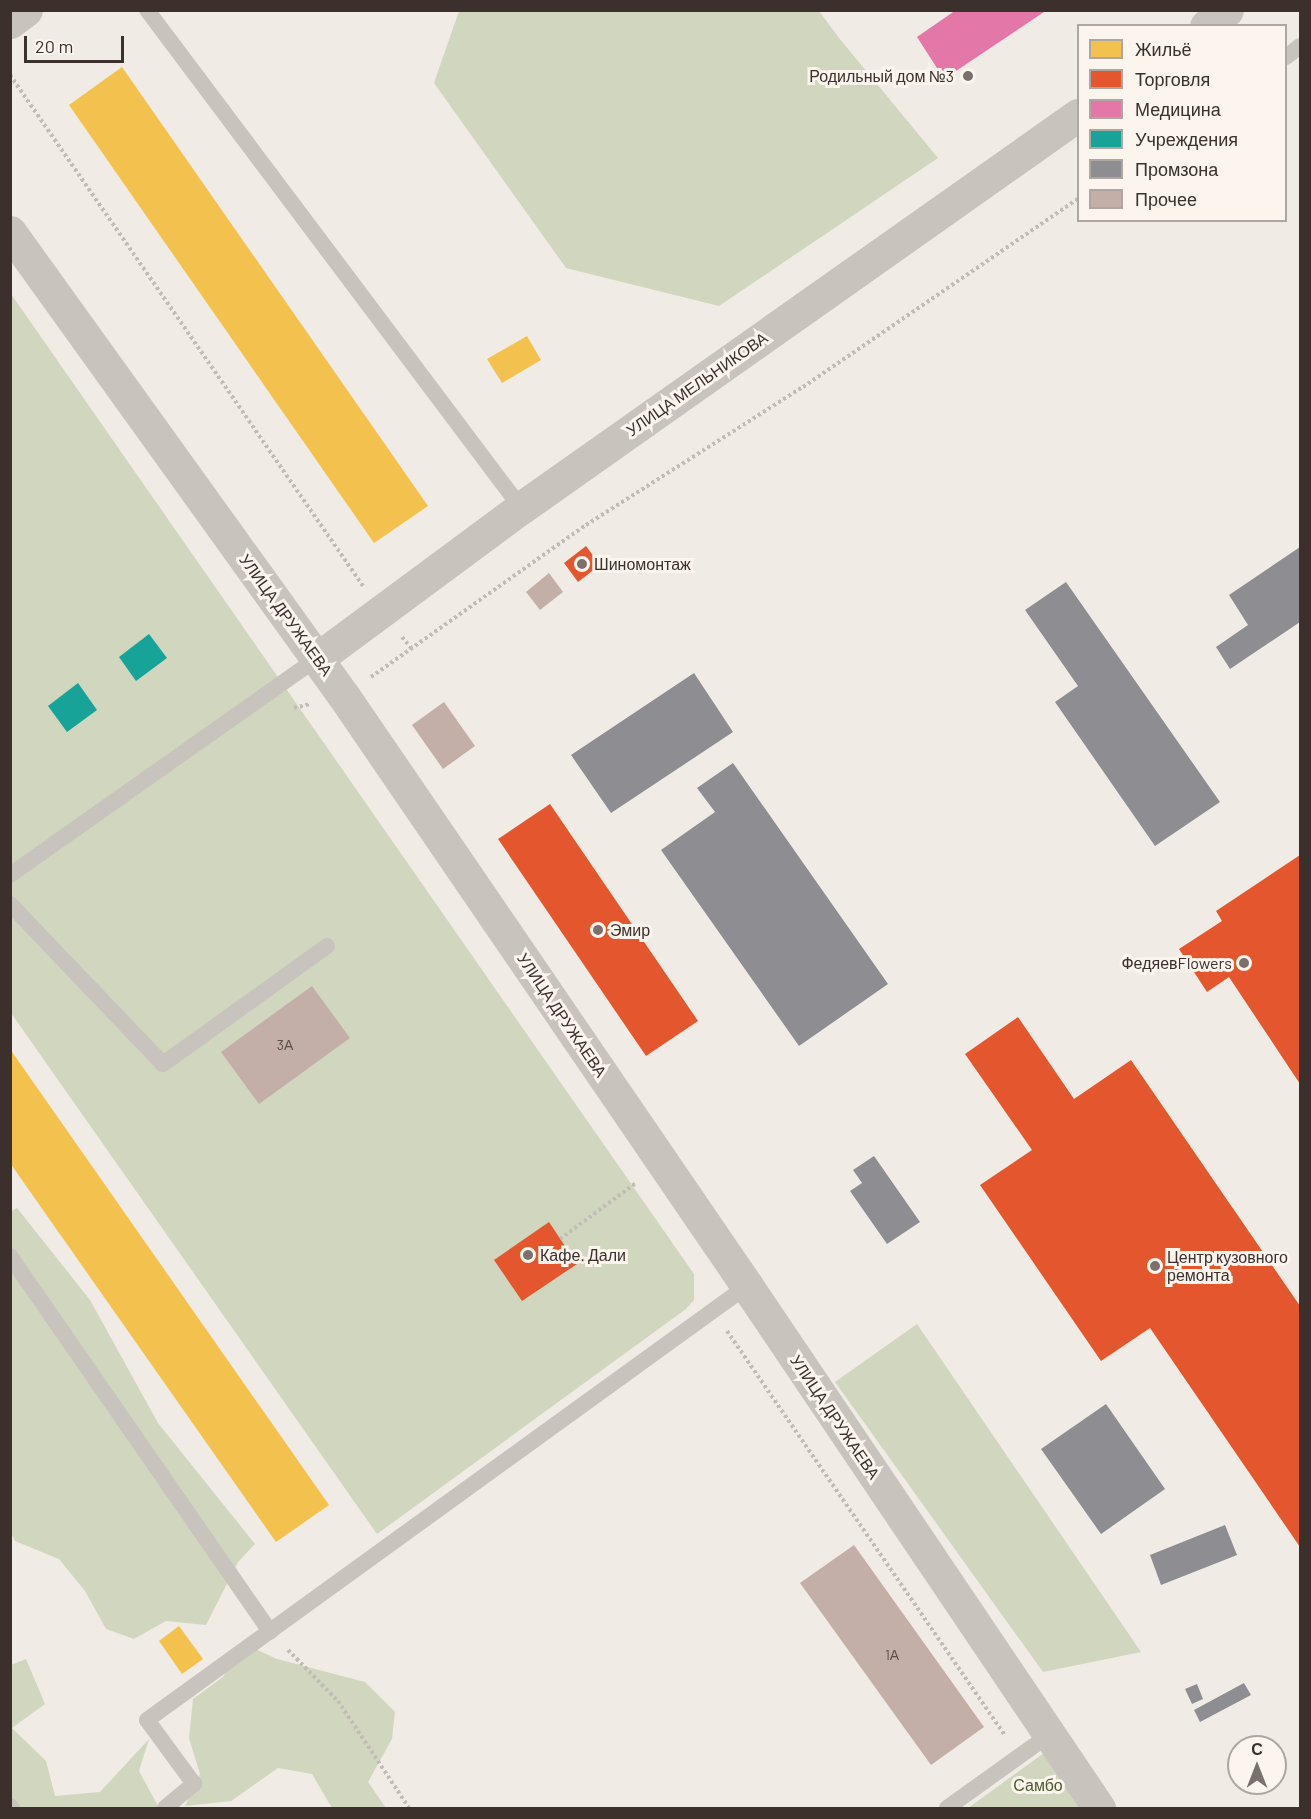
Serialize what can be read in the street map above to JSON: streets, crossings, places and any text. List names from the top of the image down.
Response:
{
  "streets": {
    "street": ["УЛИЦА МЕЛЬНИКОВА", "УЛИЦА ДРУЖАЕВА"]
  },
  "crossings": [
    ["УЛИЦА МЕЛЬНИКОВА", "УЛИЦА ДРУЖАЕВА"]
  ],
  "parks": ["Самбо"],
  "places": [
    "Родильный дом №3",
    "Шиномонтаж",
    "Эмир",
    "ФедяевFlowers",
    "Кафе. Дали",
    "Центр кузовного ремонта"
  ],
  "house_numbers": ["3А", "1А"],
  "legend": [
    "Жильё",
    "Торговля",
    "Медицина",
    "Учреждения",
    "Промзона",
    "Прочее"
  ],
  "scale_bar": "20 m",
  "north": "top"
}
